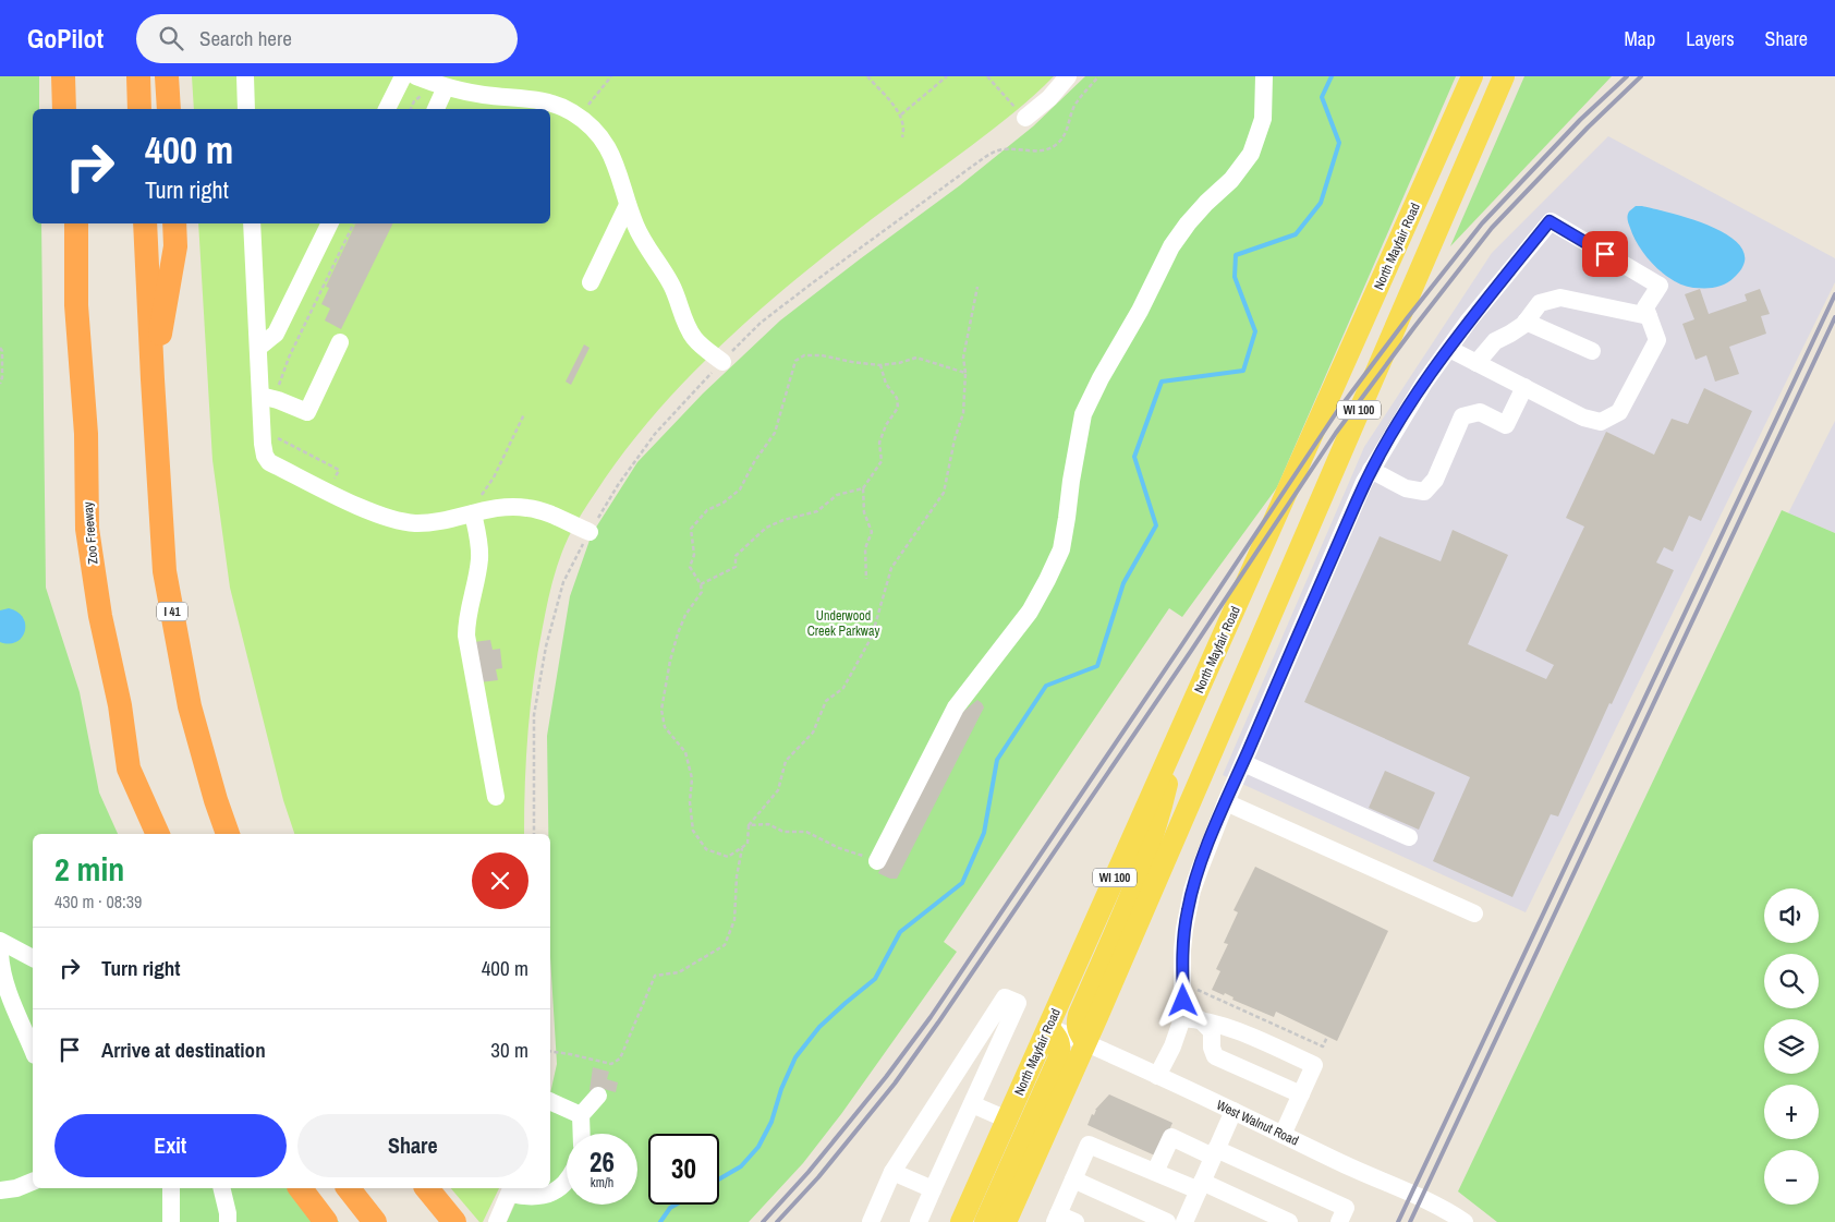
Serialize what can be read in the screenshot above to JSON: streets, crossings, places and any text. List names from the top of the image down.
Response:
{
  "streets": {
    "highway": ["Zoo Freeway", "I 41"],
    "main road": ["North Mayfair Road", "WI 100"],
    "street": ["West Walnut Road"]
  },
  "crossings": [
    ["North Mayfair Road", "West Walnut Road"],
    ["WI 100", "West Walnut Road"]
  ],
  "parks": ["Underwood Creek Parkway"],
  "page": {
    "header": "GoPilot",
    "search": "Search here",
    "nav": ["Map", "Layers", "Share"],
    "turn": ["400 m", "Turn right"],
    "heading": ["2 min", "430 m · 08:39"],
    "map_buttons": ["+", "−"],
    "list": [
      {
        "name": "Turn right",
        "value": "400 m"
      },
      {
        "name": "Arrive at destination",
        "value": "30 m"
      }
    ],
    "buttons": ["Exit", "Share"],
    "speed": "26 km/h",
    "limit": "30"
  }
}
